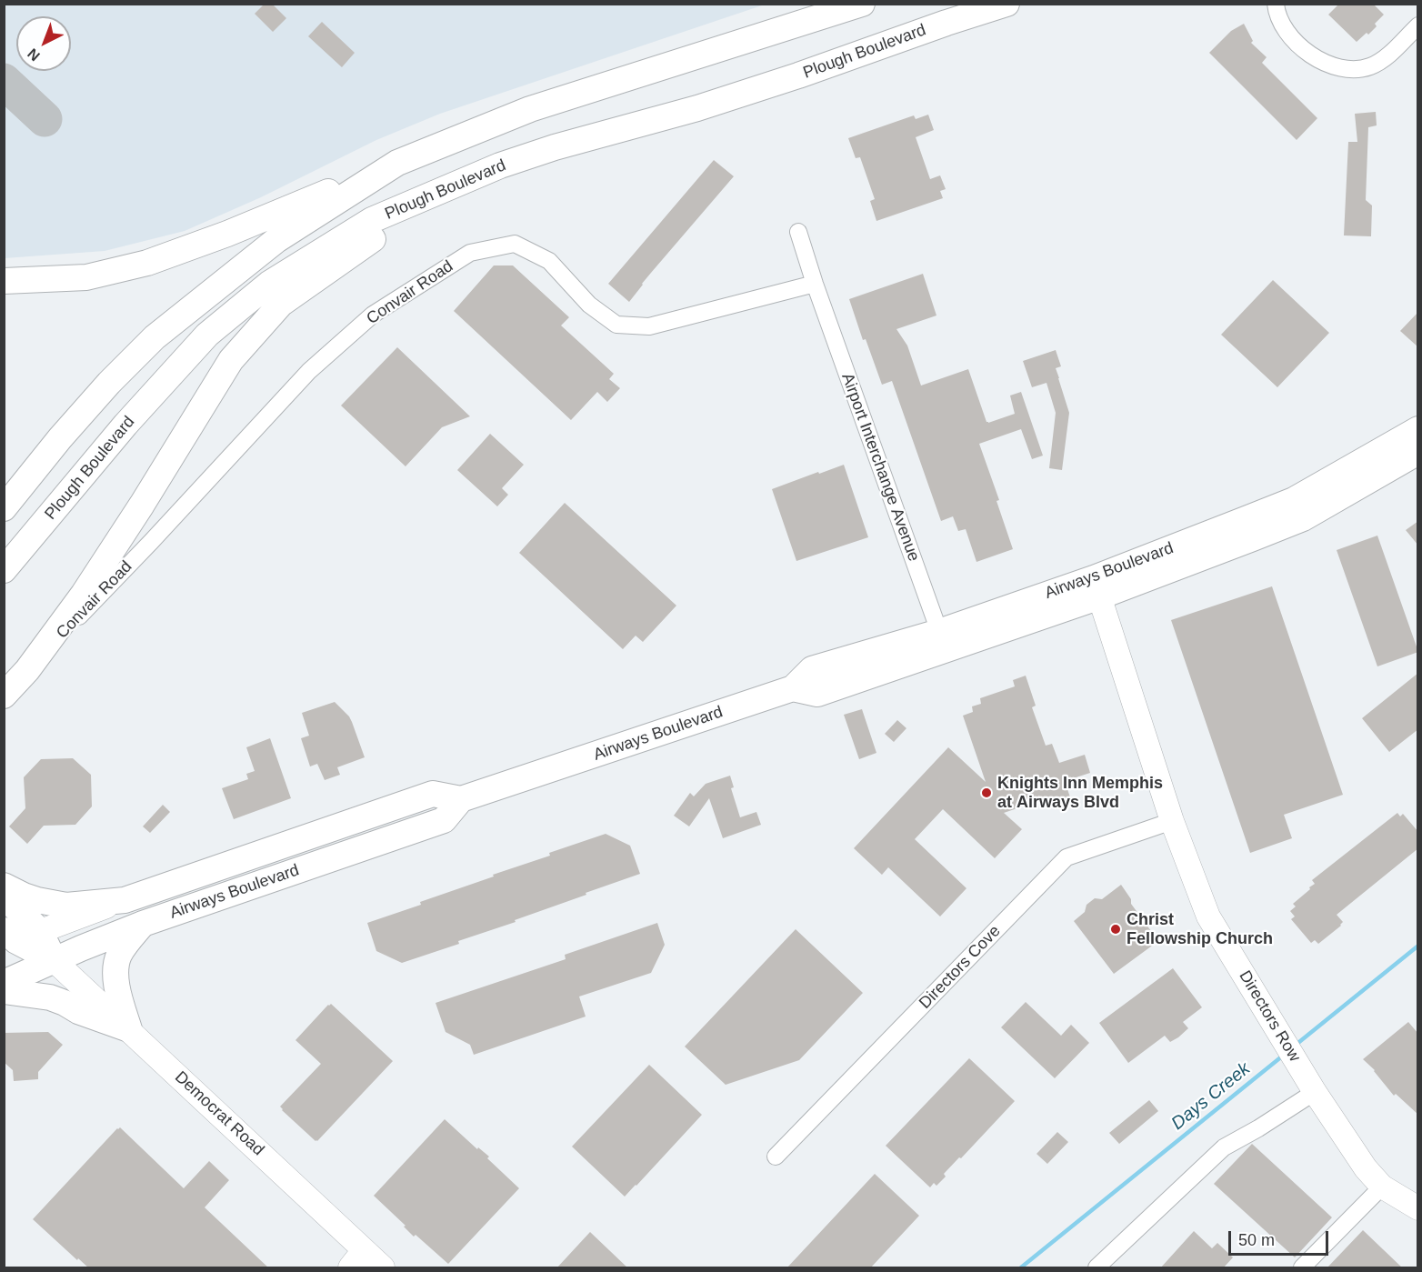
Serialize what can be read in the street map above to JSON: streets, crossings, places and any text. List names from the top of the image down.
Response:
{
  "streets": {
    "main road": [
      "Plough Boulevard",
      "Convair Road",
      "Airways Boulevard",
      "Democrat Road"
    ],
    "street": ["Airport Interchange Avenue", "Directors Cove", "Directors Row"]
  },
  "crossings": [
    ["Convair Road", "Airport Interchange Avenue"],
    ["Airport Interchange Avenue", "Airways Boulevard"],
    ["Airways Boulevard", "Directors Row"],
    ["Airways Boulevard", "Democrat Road"],
    ["Directors Cove", "Directors Row"]
  ],
  "water": ["Days Creek"],
  "places": ["Knights Inn Memphis at Airways Blvd", "Christ Fellowship Church"],
  "scale_bar": "50 m",
  "north": "bottom left"
}
